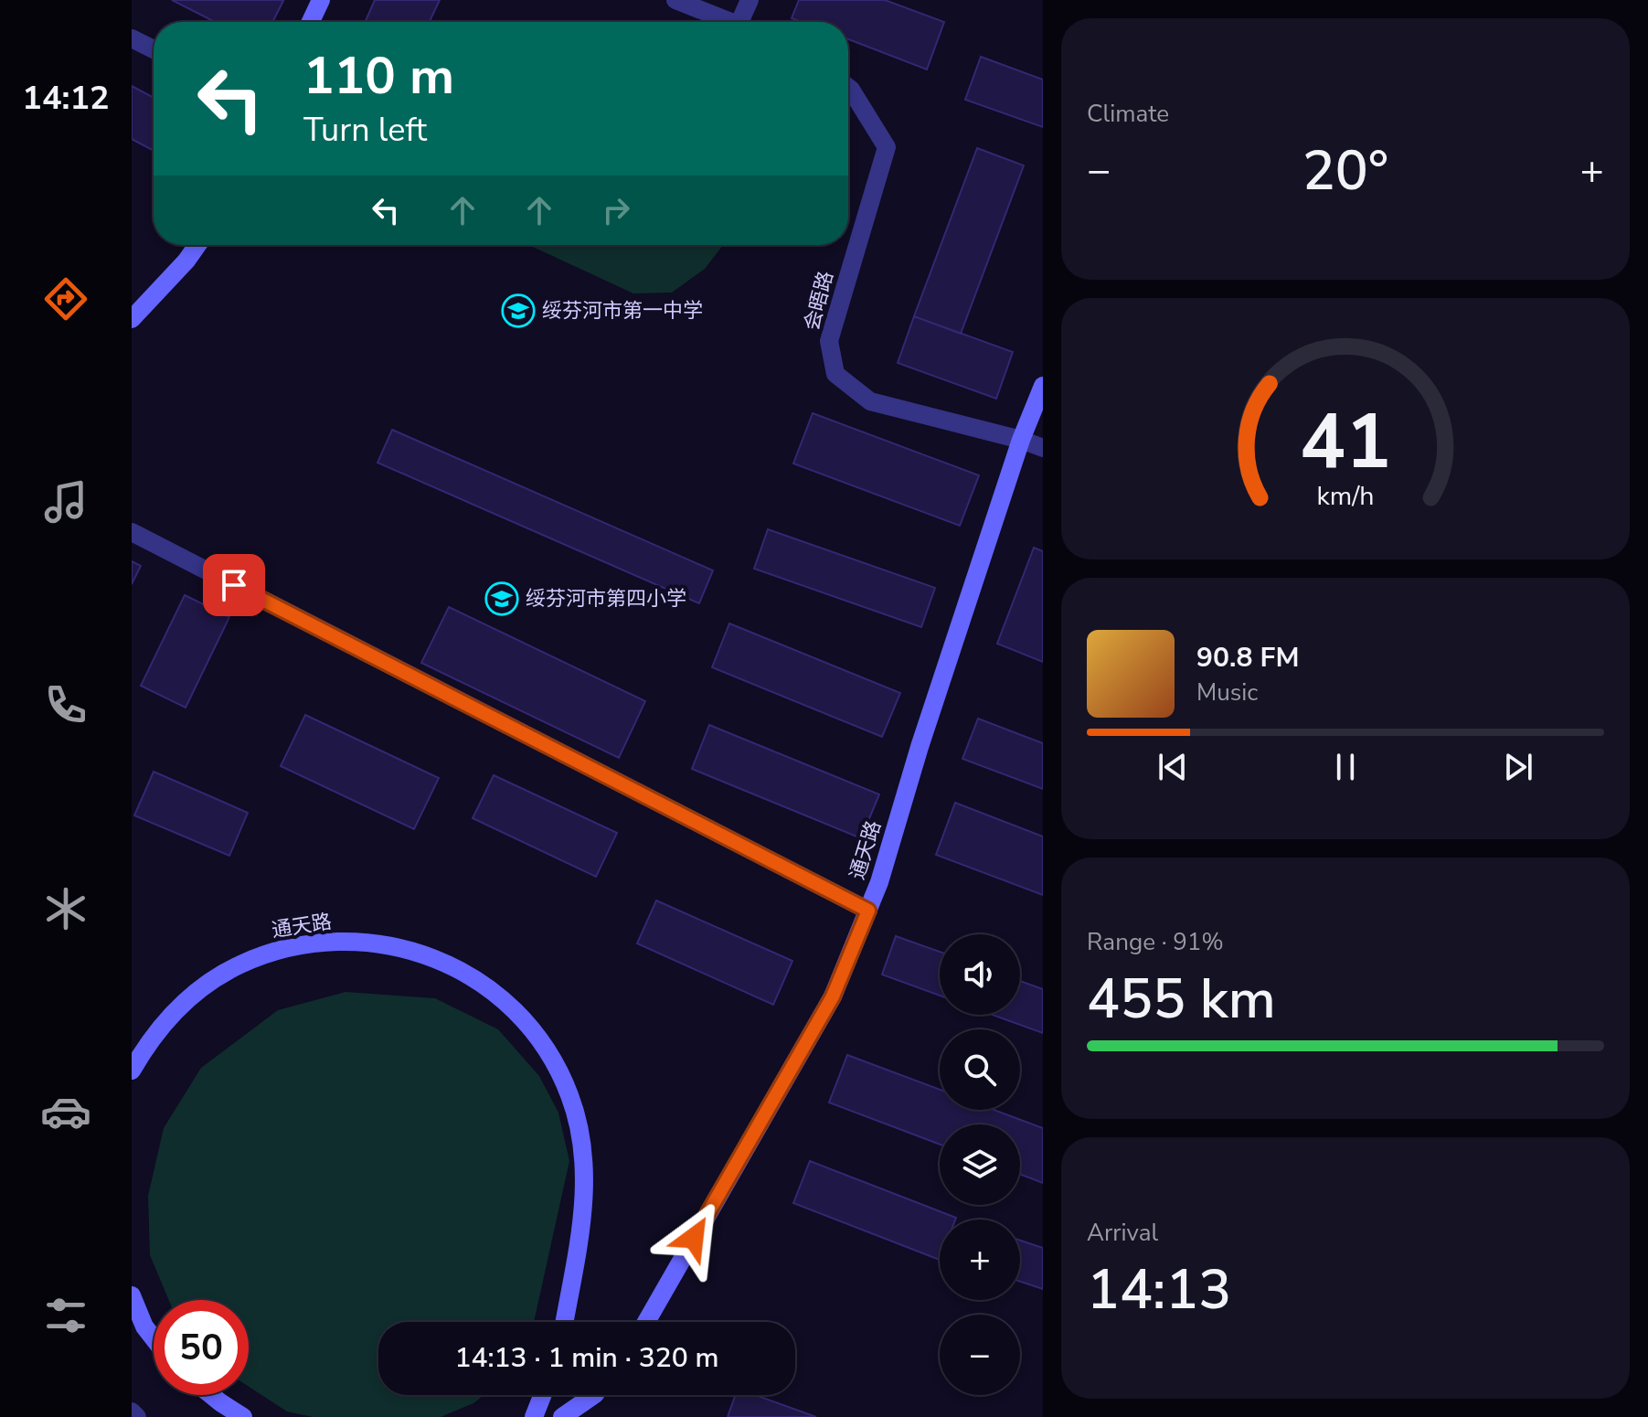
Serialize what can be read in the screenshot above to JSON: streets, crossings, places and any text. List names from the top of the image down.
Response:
{
  "streets": {
    "main road": ["通天路"],
    "street": ["会晤路"]
  },
  "crossings": [
    ["会晤路", "通天路"]
  ],
  "places": {
    "school or university": ["绥芬河市第一中学", "绥芬河市第四小学"]
  },
  "page": {
    "tabs": "14:12",
    "tile": [
      "Climate",
      ["Range · 91%", "455 km"],
      ["Arrival", "14:13"]
    ],
    "turn": ["110 m", "Turn left"],
    "heat": ["−", "20°", "+"],
    "song": ["90.8 FM", "Music"],
    "map_buttons": ["+", "−"],
    "limit": "50",
    "trip": "14:13 · 1 min · 320 m",
    "gauge": ["41", "km/h"]
  }
}
